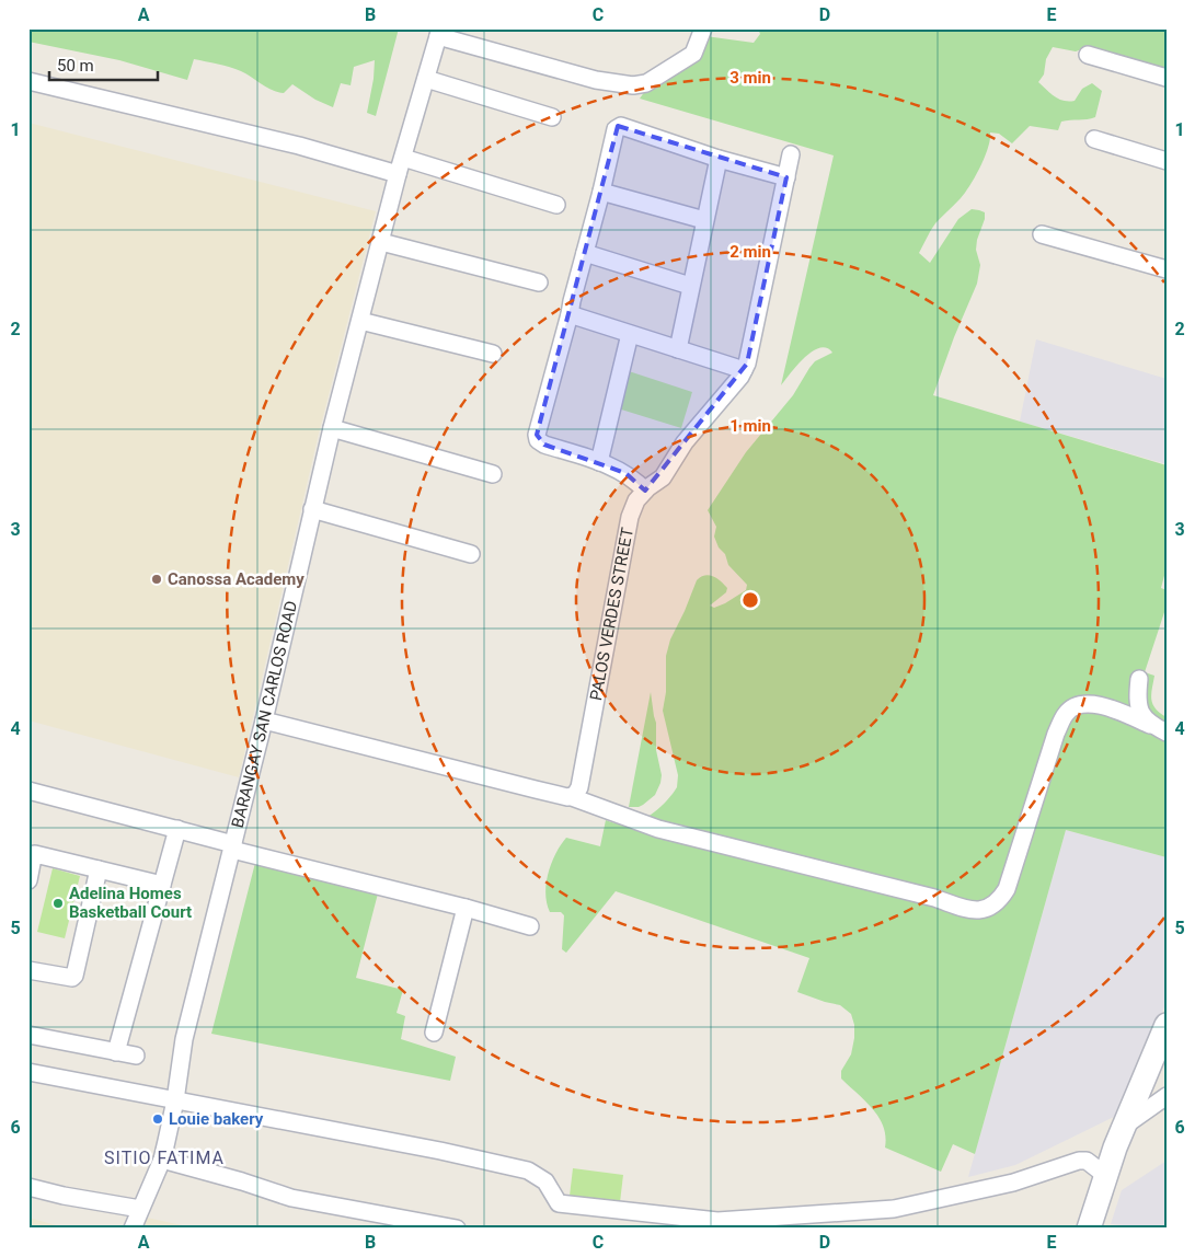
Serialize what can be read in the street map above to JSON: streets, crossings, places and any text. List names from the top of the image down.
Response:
{
  "streets": {
    "street": ["PALOS VERDES STREET", "BARANGAY SAN CARLOS ROAD"]
  },
  "districts": ["SITIO FATIMA"],
  "places": ["Canossa Academy", "Adelina Homes Basketball Court", "Louie bakery"],
  "scale_bar": "50 m",
  "grid": {
    "columns": [
      "A",
      "B",
      "C",
      "D",
      "E"
    ],
    "rows": [
      "1",
      "2",
      "3",
      "4",
      "5",
      "6"
    ]
  },
  "rings": ["3 min", "2 min", "1 min"]
}
